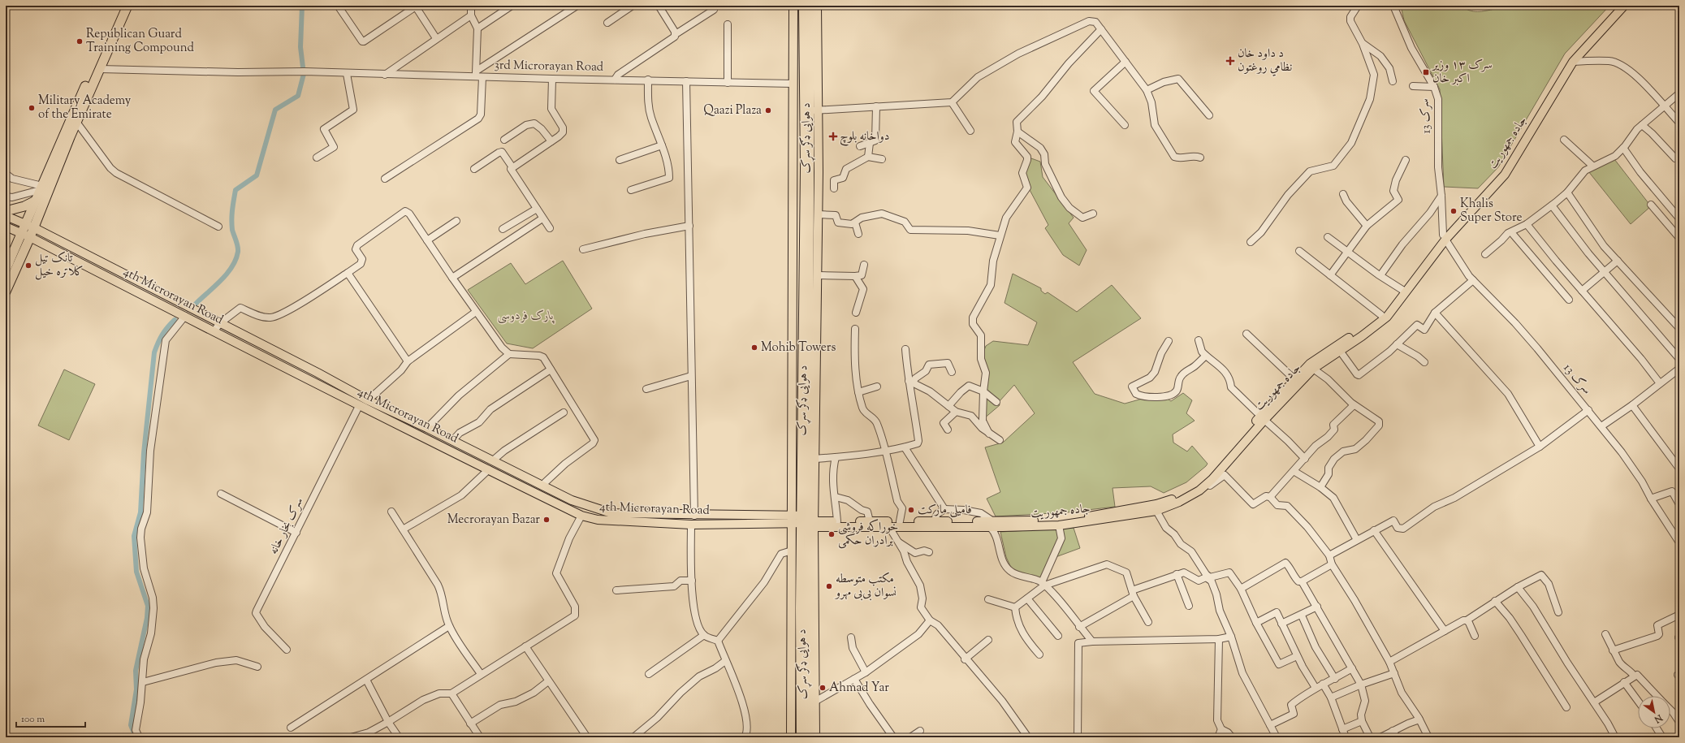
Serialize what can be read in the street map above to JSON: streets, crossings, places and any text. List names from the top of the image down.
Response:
{
  "streets": {
    "main road": ["د هوایی ډګر سړک", "جاده جمهوریت", "4th Microrayan Road"],
    "street": ["3rd Microrayan Road", "سرک 13", "سرک بخار خانه"]
  },
  "crossings": [
    ["3rd Microrayan Road", "د هوایی ډګر سړک"],
    ["سرک 13", "جاده جمهوریت"],
    ["د هوایی ډګر سړک", "جاده جمهوریت"],
    ["د هوایی ډګر سړک", "4th Microrayan Road"],
    ["جاده جمهوریت", "4th Microrayan Road"],
    ["4th Microrayan Road", "سرک بخار خانه"]
  ],
  "parks": ["پارک فردوسی"],
  "places": {
    "other": [
      "Republican Guard Training Compound",
      "Military Academy of the Emirate",
      "Qaazi Plaza",
      "Khalis Super Store",
      "تانک تیل کلاتره خیل",
      "Mohib Towers",
      "فامیلی مارکت",
      "Mecrorayan Bazar",
      "خوراکه فروشی برادران حکمی",
      "مکتب متوسطه نسوان بی‌بی مهرو",
      "Ahmad Yar"
    ],
    "health": ["د داود خان نظامي روغتون", "دواخانه بلوچ"],
    "transit": ["سرک ۱۳ وزیر اکبر خان"]
  },
  "scale_bar": "100 m",
  "north": "bottom right"
}
